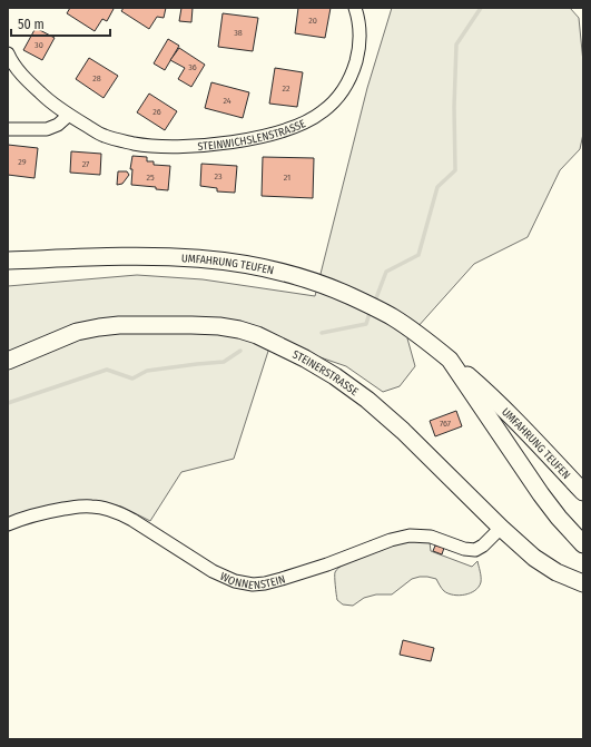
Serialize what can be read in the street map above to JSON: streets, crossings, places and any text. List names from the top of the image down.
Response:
{
  "streets": {
    "main road": ["UMFAHRUNG TEUFEN", "STEINERSTRASSE"],
    "street": ["STEINWICHSLENSTRASSE", "WONNENSTEIN"]
  },
  "crossings": [
    ["STEINERSTRASSE", "WONNENSTEIN"]
  ],
  "house_numbers": [
    "20",
    "38",
    "30",
    "36",
    "28",
    "22",
    "24",
    "26",
    "29",
    "27",
    "23",
    "25",
    "21",
    "767"
  ],
  "scale_bar": "50 m"
}
